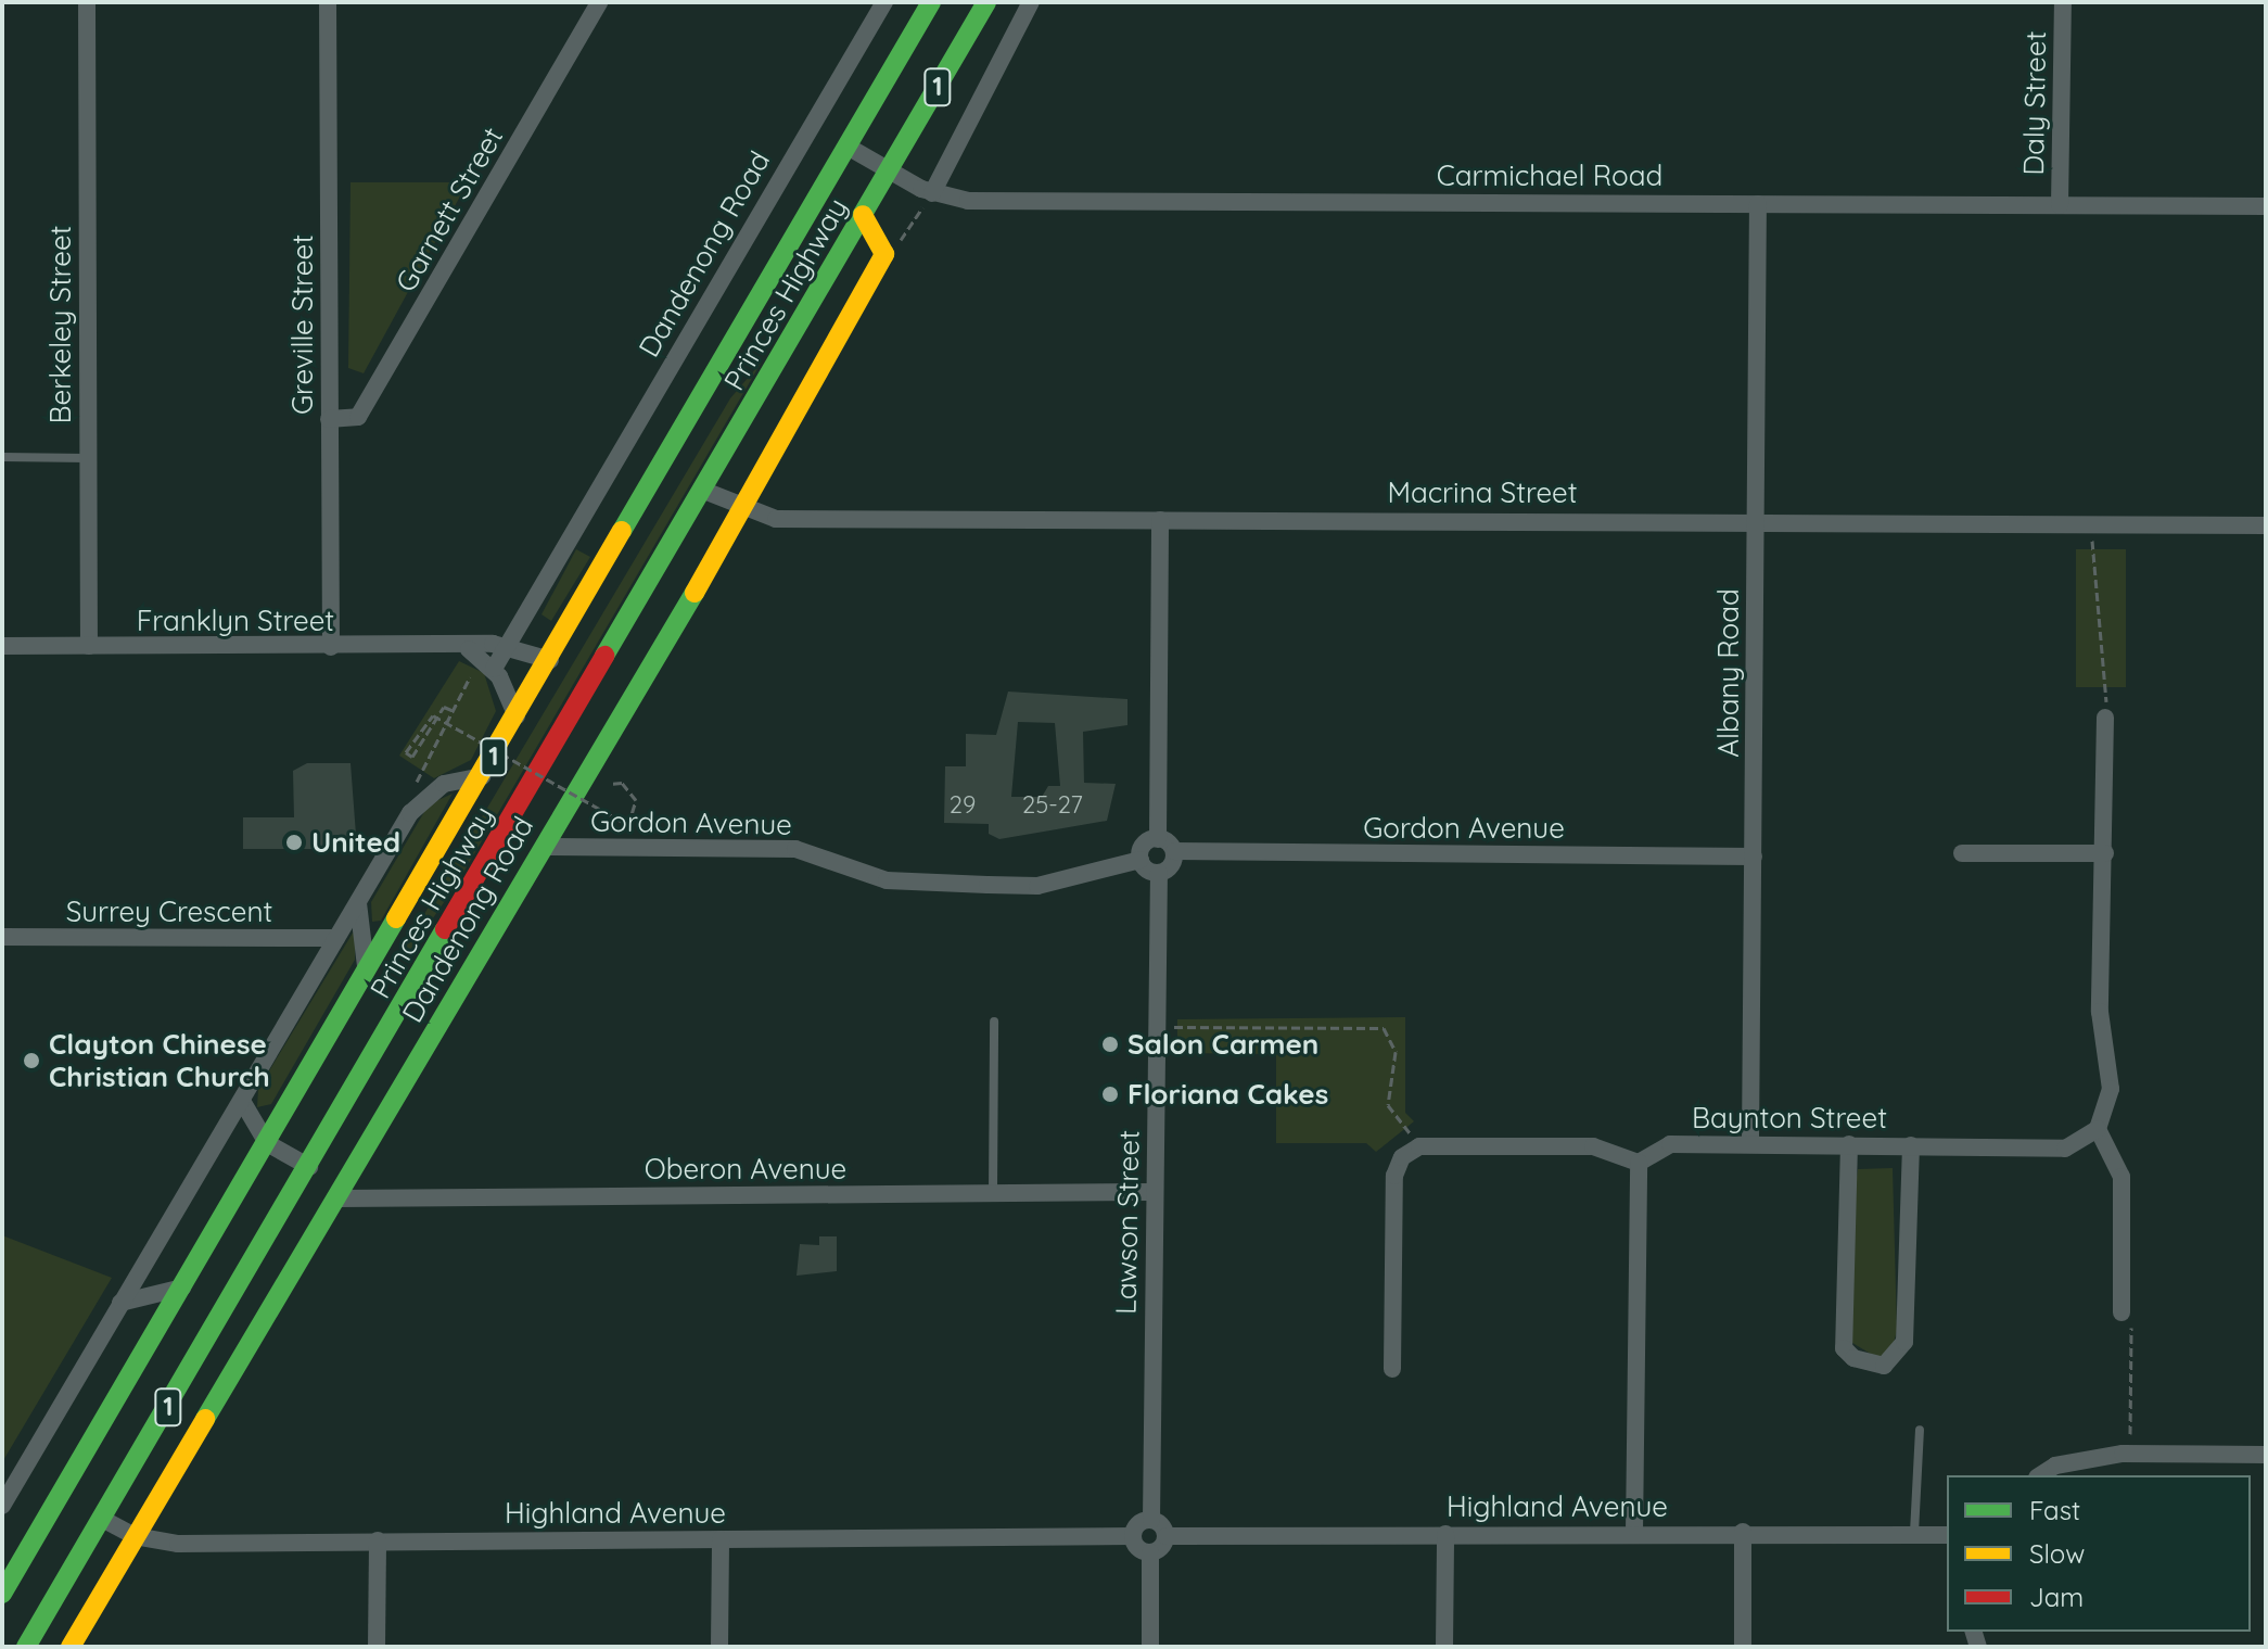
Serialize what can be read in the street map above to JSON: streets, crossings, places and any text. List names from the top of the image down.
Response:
{
  "streets": {
    "main road": ["1", "Dandenong Road", "Princes Highway"],
    "street": [
      "Daly Street",
      "Carmichael Road",
      "Garnett Street",
      "Berkeley Street",
      "Greville Street",
      "Macrina Street",
      "Franklyn Street",
      "Albany Road",
      "Gordon Avenue",
      "Surrey Crescent",
      "Baynton Street",
      "Oberon Avenue",
      "Lawson Street",
      "Highland Avenue"
    ]
  },
  "crossings": [
    ["Daly Street", "Carmichael Road"],
    ["Carmichael Road", "Princes Highway"],
    ["Carmichael Road", "Albany Road"],
    ["Garnett Street", "Greville Street"],
    ["Dandenong Road", "Macrina Street"],
    ["Dandenong Road", "Franklyn Street"],
    ["Dandenong Road", "Gordon Avenue"],
    ["Dandenong Road", "Oberon Avenue"],
    ["Dandenong Road", "Highland Avenue"],
    ["Princes Highway", "Macrina Street"],
    ["Princes Highway", "Franklyn Street"],
    ["Princes Highway", "Highland Avenue"],
    ["Berkeley Street", "Franklyn Street"],
    ["Greville Street", "Franklyn Street"],
    ["Macrina Street", "Albany Road"],
    ["Albany Road", "Gordon Avenue"],
    ["Albany Road", "Baynton Street"],
    ["Oberon Avenue", "Lawson Street"]
  ],
  "places": [
    "United",
    "Salon Carmen",
    "Clayton Chinese Christian Church",
    "Floriana Cakes"
  ],
  "house_numbers": ["29", "25-27"],
  "legend": ["Fast", "Slow", "Jam"]
}
